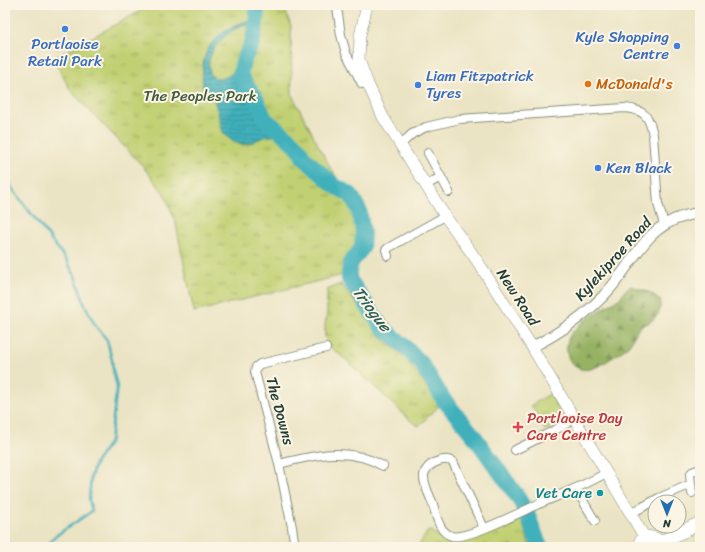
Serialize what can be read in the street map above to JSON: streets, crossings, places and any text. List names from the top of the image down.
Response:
{
  "streets": {
    "main road": ["New Road"],
    "street": ["Kylekiproe Road", "The Downs"]
  },
  "crossings": [
    ["Kylekiproe Road", "New Road"]
  ],
  "water": ["Triogue"],
  "parks": ["The Peoples Park"],
  "places": {
    "other": [
      "Portlaoise Retail Park",
      "Kyle Shopping Centre",
      "McDonald's",
      "Liam Fitzpatrick Tyres",
      "Ken Black",
      "Vet Care"
    ],
    "health": ["Portlaoise Day Care Centre"]
  },
  "north": "bottom"
}
